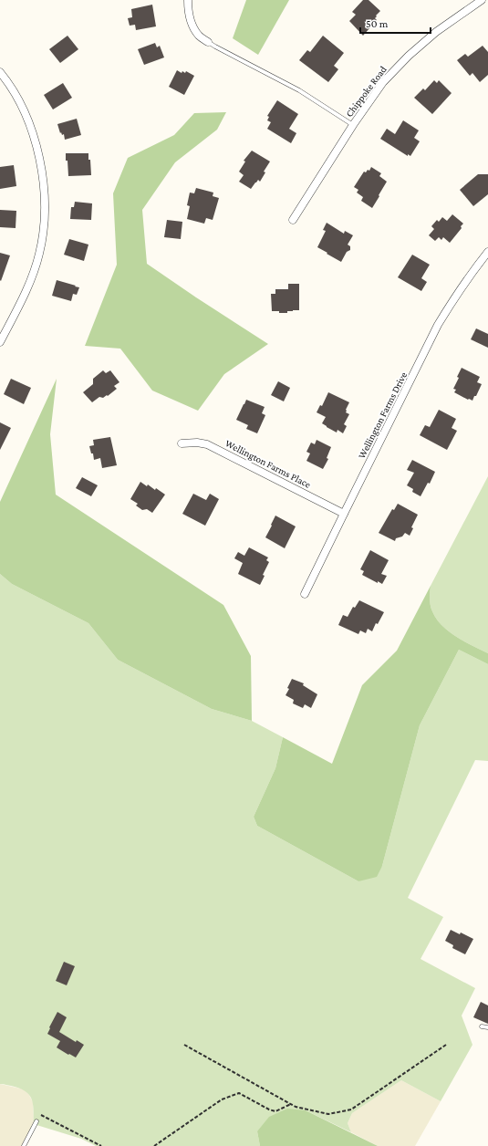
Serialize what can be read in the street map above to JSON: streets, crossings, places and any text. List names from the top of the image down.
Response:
{
  "streets": {
    "street": ["Chippoke Road", "Wellington Farms Drive", "Wellington Farms Place"]
  },
  "crossings": [
    ["Wellington Farms Drive", "Wellington Farms Place"]
  ],
  "scale_bar": "50 m"
}
